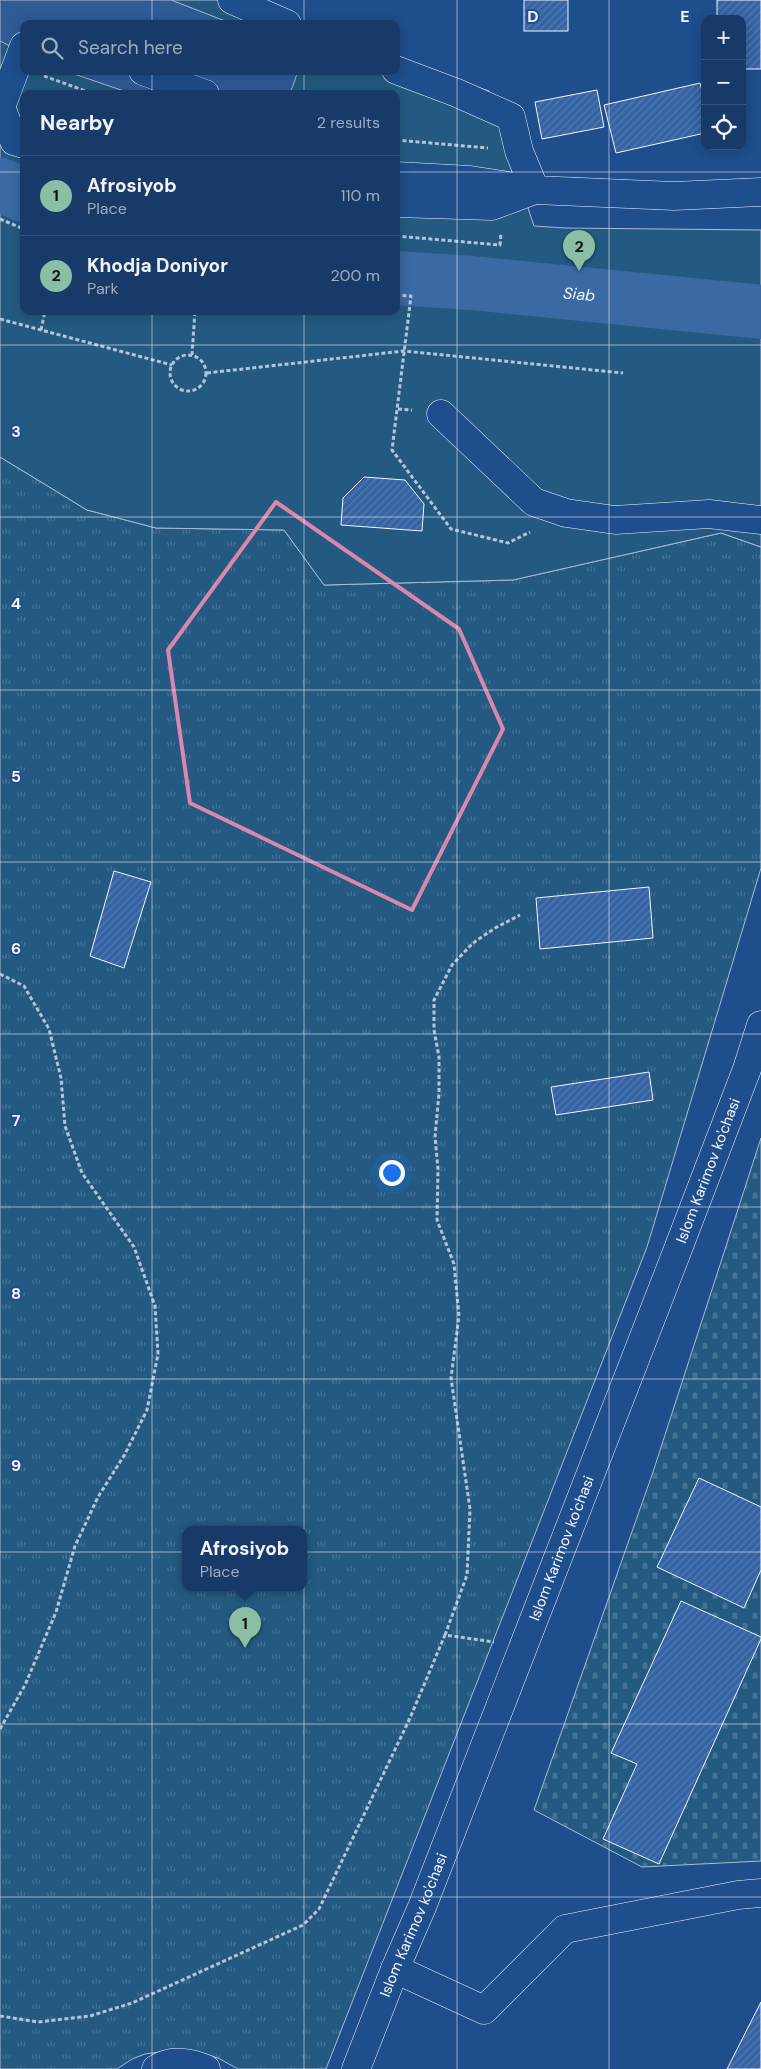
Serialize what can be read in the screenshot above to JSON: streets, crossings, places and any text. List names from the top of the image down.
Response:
{
  "streets": {
    "street": ["Islom Karimov ko'chasi"]
  },
  "water": ["Siab"],
  "page": {
    "map_buttons": ["+", "−"],
    "search": "Search here",
    "heading": ["Nearby", "2 results"],
    "list": [
      {
        "mark": "1",
        "name": "Afrosiyob",
        "note": "Place",
        "value": "110 m"
      },
      {
        "mark": "2",
        "name": "Khodja Doniyor",
        "note": "Park",
        "value": "200 m"
      }
    ],
    "pins": ["2", "1"],
    "popup": ["Afrosiyob", "Place"]
  },
  "grid": {
    "columns": ["D", "E"],
    "rows": [
      "3",
      "4",
      "5",
      "6",
      "7",
      "8",
      "9"
    ]
  }
}
